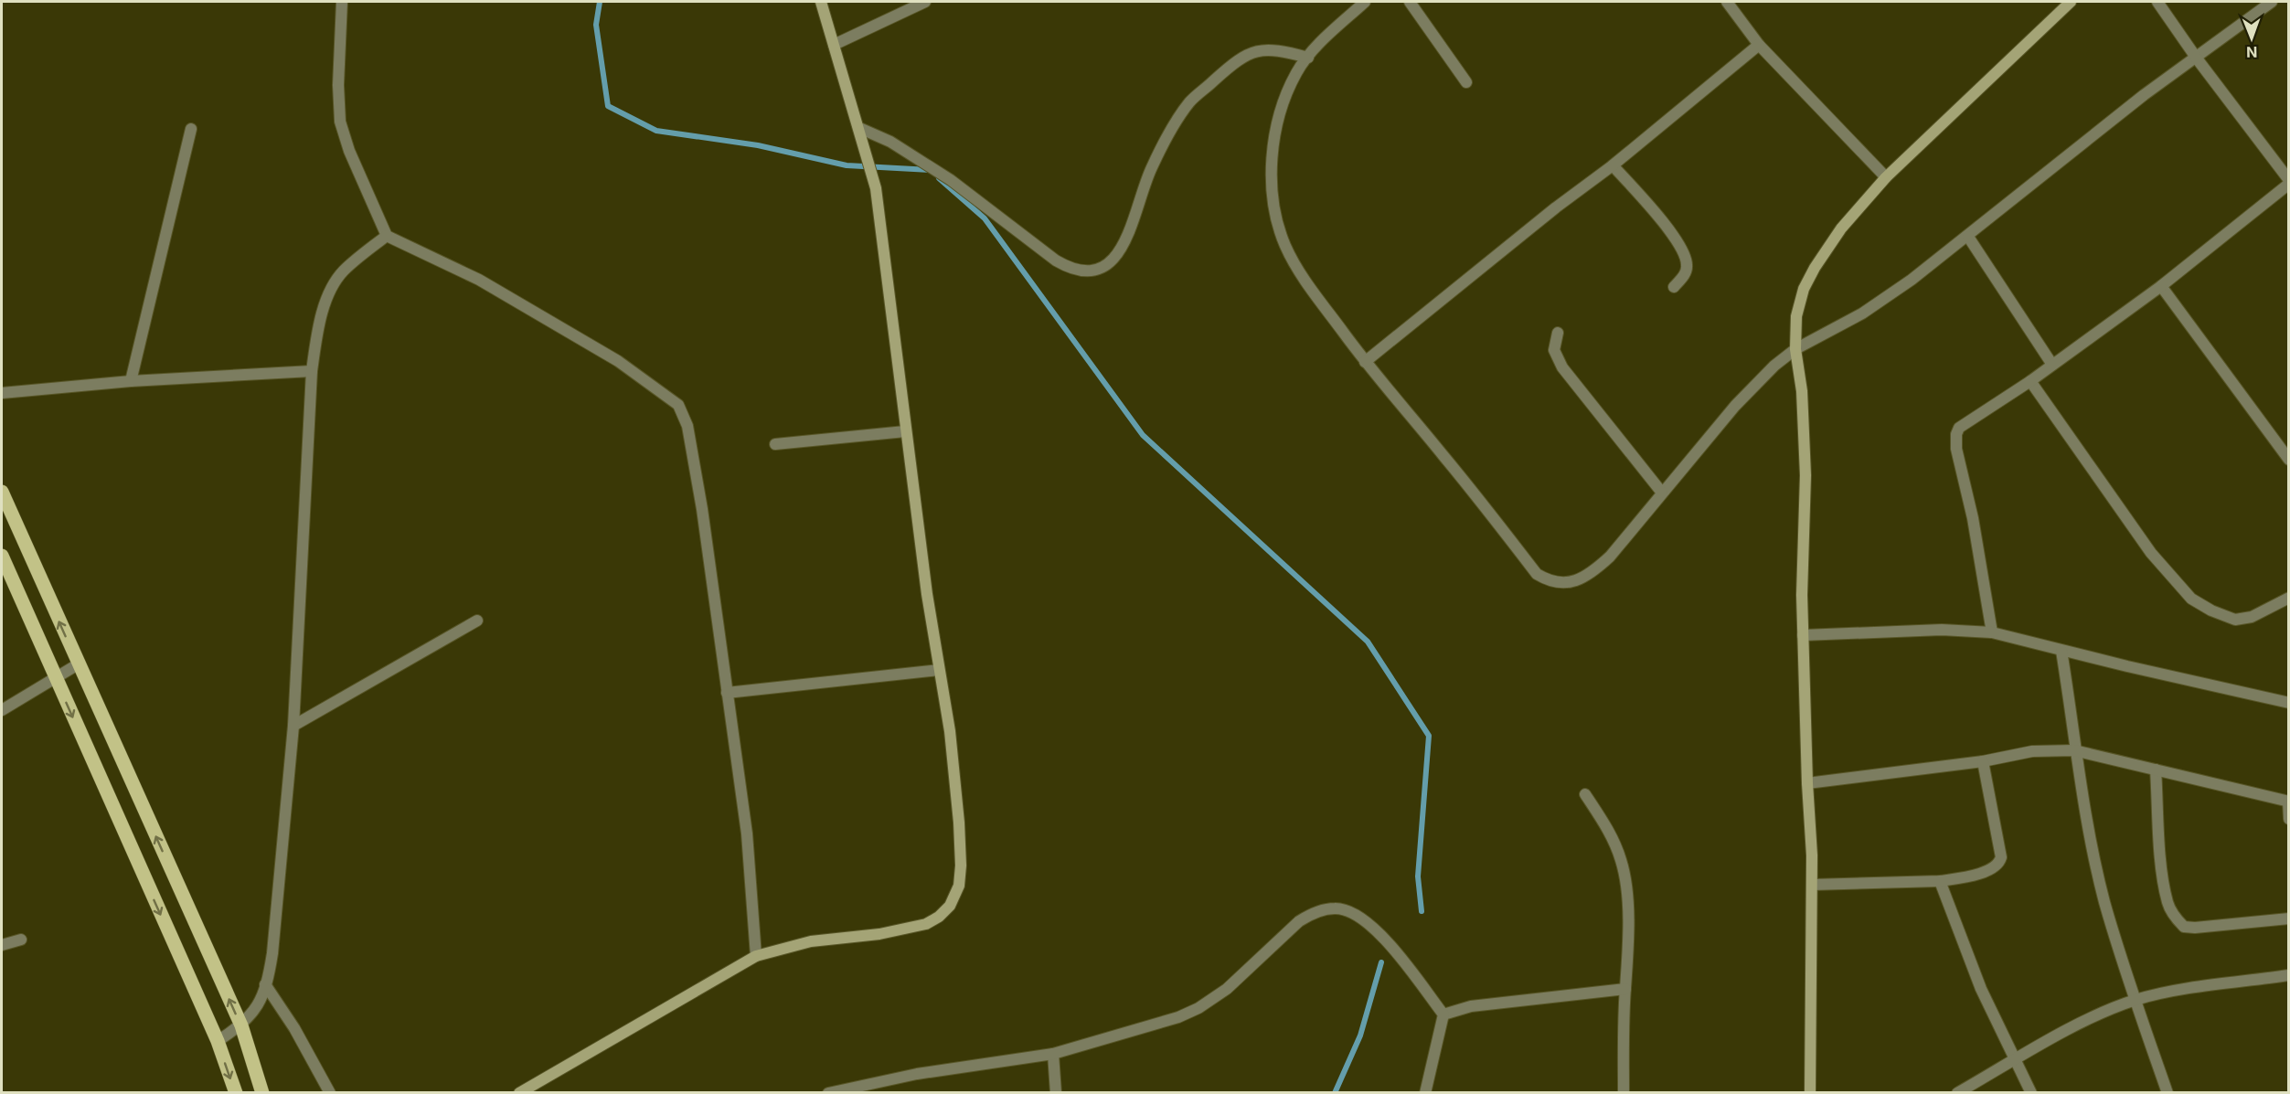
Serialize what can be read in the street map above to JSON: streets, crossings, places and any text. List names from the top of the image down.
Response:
{
  "north": "bottom"
}
